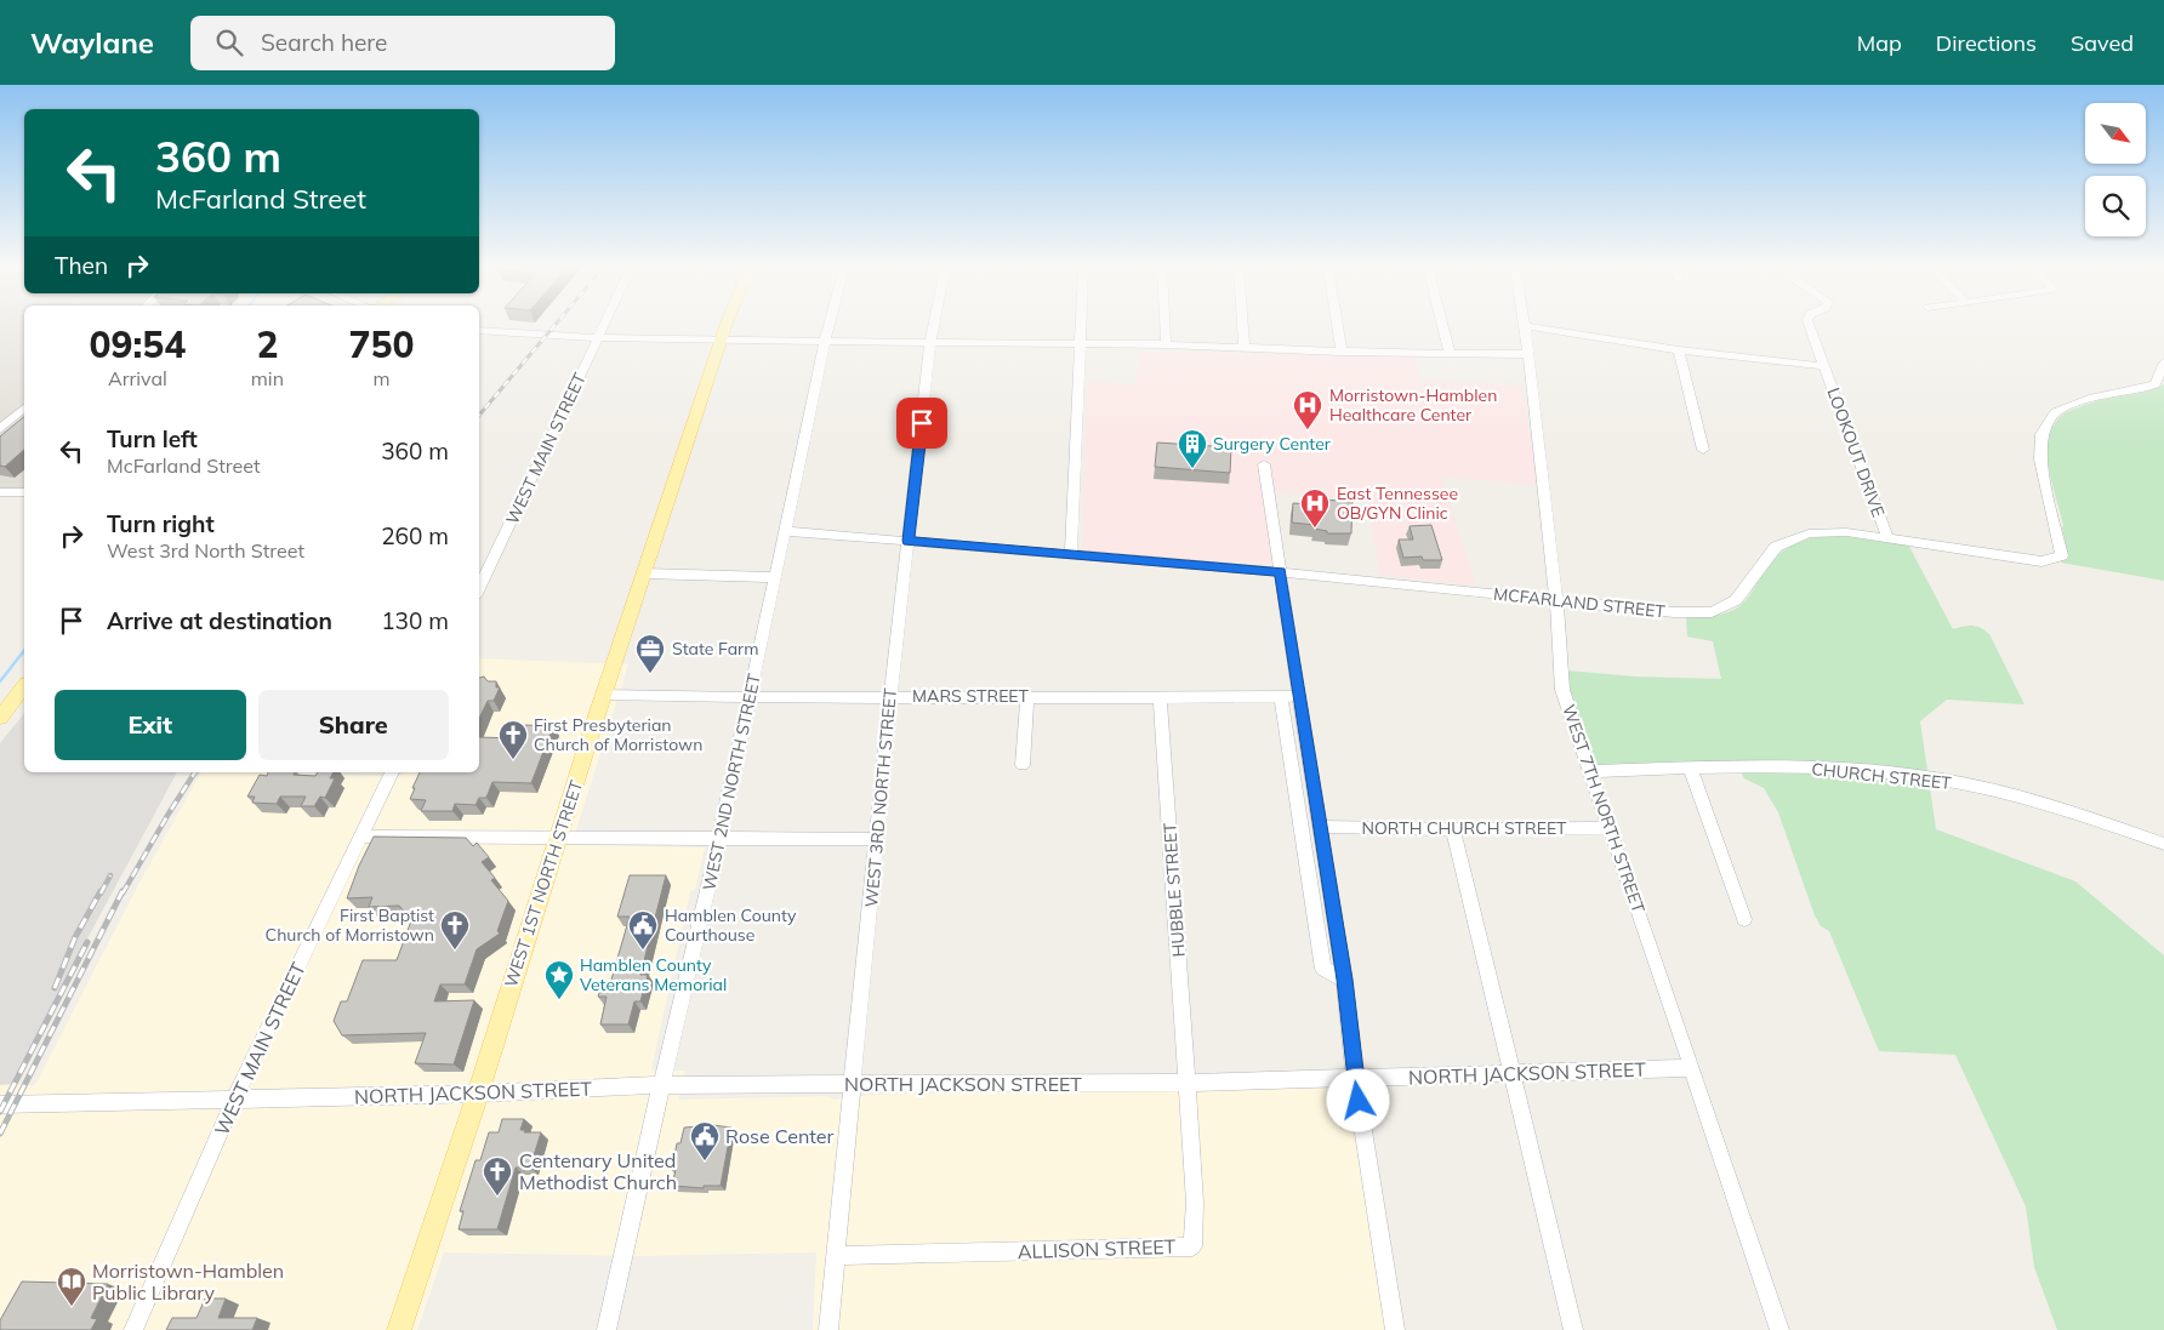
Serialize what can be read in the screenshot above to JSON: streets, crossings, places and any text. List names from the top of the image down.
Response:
{
  "streets": {
    "main road": ["WEST 1ST NORTH STREET"],
    "street": [
      "WEST MAIN STREET",
      "LOOKOUT DRIVE",
      "MCFARLAND STREET",
      "MARS STREET",
      "CHURCH STREET",
      "WEST 2ND NORTH STREET",
      "WEST 3RD NORTH STREET",
      "WEST 7TH NORTH STREET",
      "NORTH CHURCH STREET",
      "HUBBLE STREET",
      "NORTH JACKSON STREET",
      "ALLISON STREET"
    ]
  },
  "crossings": [
    ["WEST MAIN STREET", "NORTH JACKSON STREET"],
    ["LOOKOUT DRIVE", "MCFARLAND STREET"],
    ["MCFARLAND STREET", "WEST 2ND NORTH STREET"],
    ["MCFARLAND STREET", "WEST 3RD NORTH STREET"],
    ["MCFARLAND STREET", "WEST 7TH NORTH STREET"],
    ["MARS STREET", "WEST 2ND NORTH STREET"],
    ["MARS STREET", "WEST 3RD NORTH STREET"],
    ["MARS STREET", "WEST 1ST NORTH STREET"],
    ["MARS STREET", "HUBBLE STREET"],
    ["CHURCH STREET", "WEST 7TH NORTH STREET"],
    ["WEST 2ND NORTH STREET", "NORTH JACKSON STREET"],
    ["WEST 3RD NORTH STREET", "NORTH JACKSON STREET"],
    ["WEST 3RD NORTH STREET", "ALLISON STREET"],
    ["WEST 7TH NORTH STREET", "NORTH CHURCH STREET"],
    ["WEST 7TH NORTH STREET", "NORTH JACKSON STREET"],
    ["WEST 1ST NORTH STREET", "NORTH JACKSON STREET"],
    ["HUBBLE STREET", "NORTH JACKSON STREET"],
    ["HUBBLE STREET", "ALLISON STREET"],
    ["NORTH JACKSON STREET", "ALLISON STREET"]
  ],
  "places": {
    "hospital": ["Morristown-Hamblen Healthcare Center", "East Tennessee OB/GYN Clinic"],
    "building": ["Surgery Center"],
    "office": ["State Farm"],
    "church": ["First Presbyterian Church of Morristown", "First Baptist Church of Morristown", "Centenary United Methodist Church"],
    "public building": ["Hamblen County Courthouse", "Rose Center"],
    "place": ["Hamblen County Veterans Memorial"],
    "library": ["Morristown-Hamblen Public Library"]
  },
  "north": "bottom right",
  "page": {
    "header": "Waylane",
    "search": "Search here",
    "nav": ["Map", "Directions", "Saved"],
    "turn": ["360 m", "McFarland Street"],
    "then": "Then",
    "eta": [
      "09:54",
      "Arrival",
      "2",
      "min",
      "750",
      "m"
    ],
    "list": [
      {
        "name": "Turn left",
        "note": "McFarland Street",
        "value": "360 m"
      },
      {
        "name": "Turn right",
        "note": "West 3rd North Street",
        "value": "260 m"
      },
      {
        "name": "Arrive at destination",
        "value": "130 m"
      }
    ],
    "buttons": ["Exit", "Share"]
  }
}
